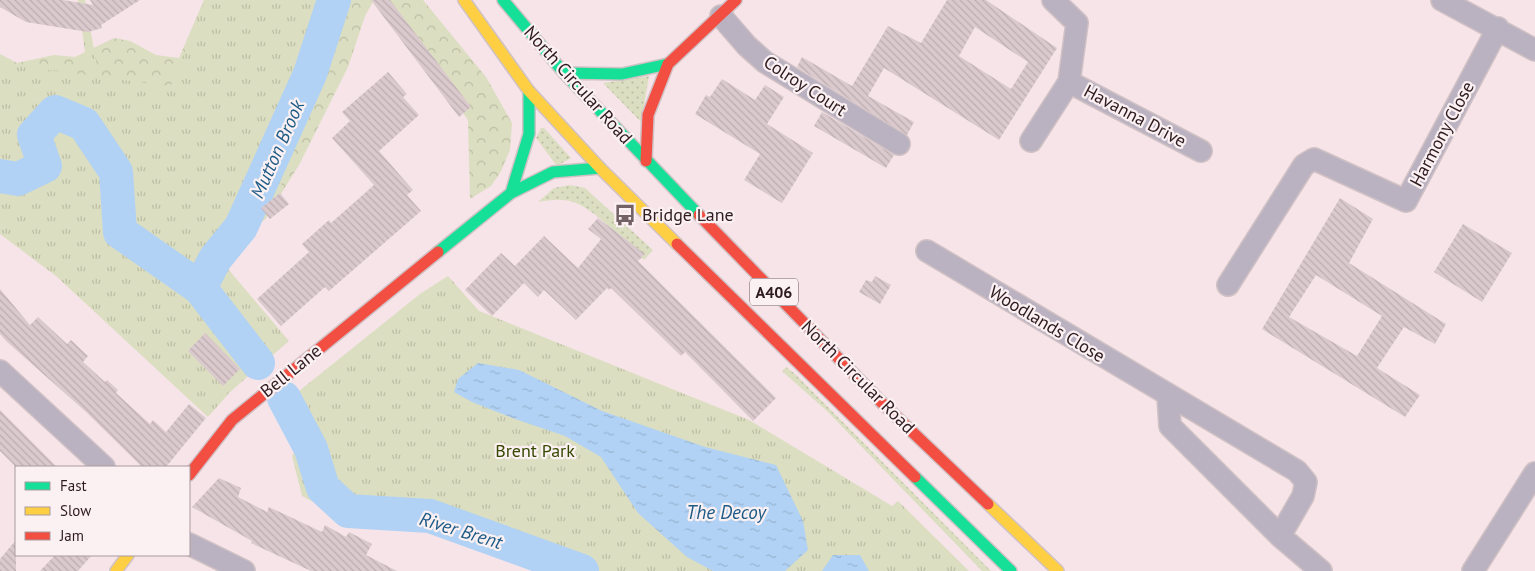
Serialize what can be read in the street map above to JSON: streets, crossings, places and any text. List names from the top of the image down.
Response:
{
  "streets": {
    "main road": ["North Circular Road", "A406", "Bell Lane"],
    "street": [
      "Colroy Court",
      "Havanna Drive",
      "Harmony Close",
      "Woodlands Close"
    ]
  },
  "water": ["Mutton Brook", "The Decoy", "River Brent"],
  "parks": ["Brent Park"],
  "places": {
    "bus stop": ["Bridge Lane"]
  },
  "legend": ["Fast", "Slow", "Jam"]
}
